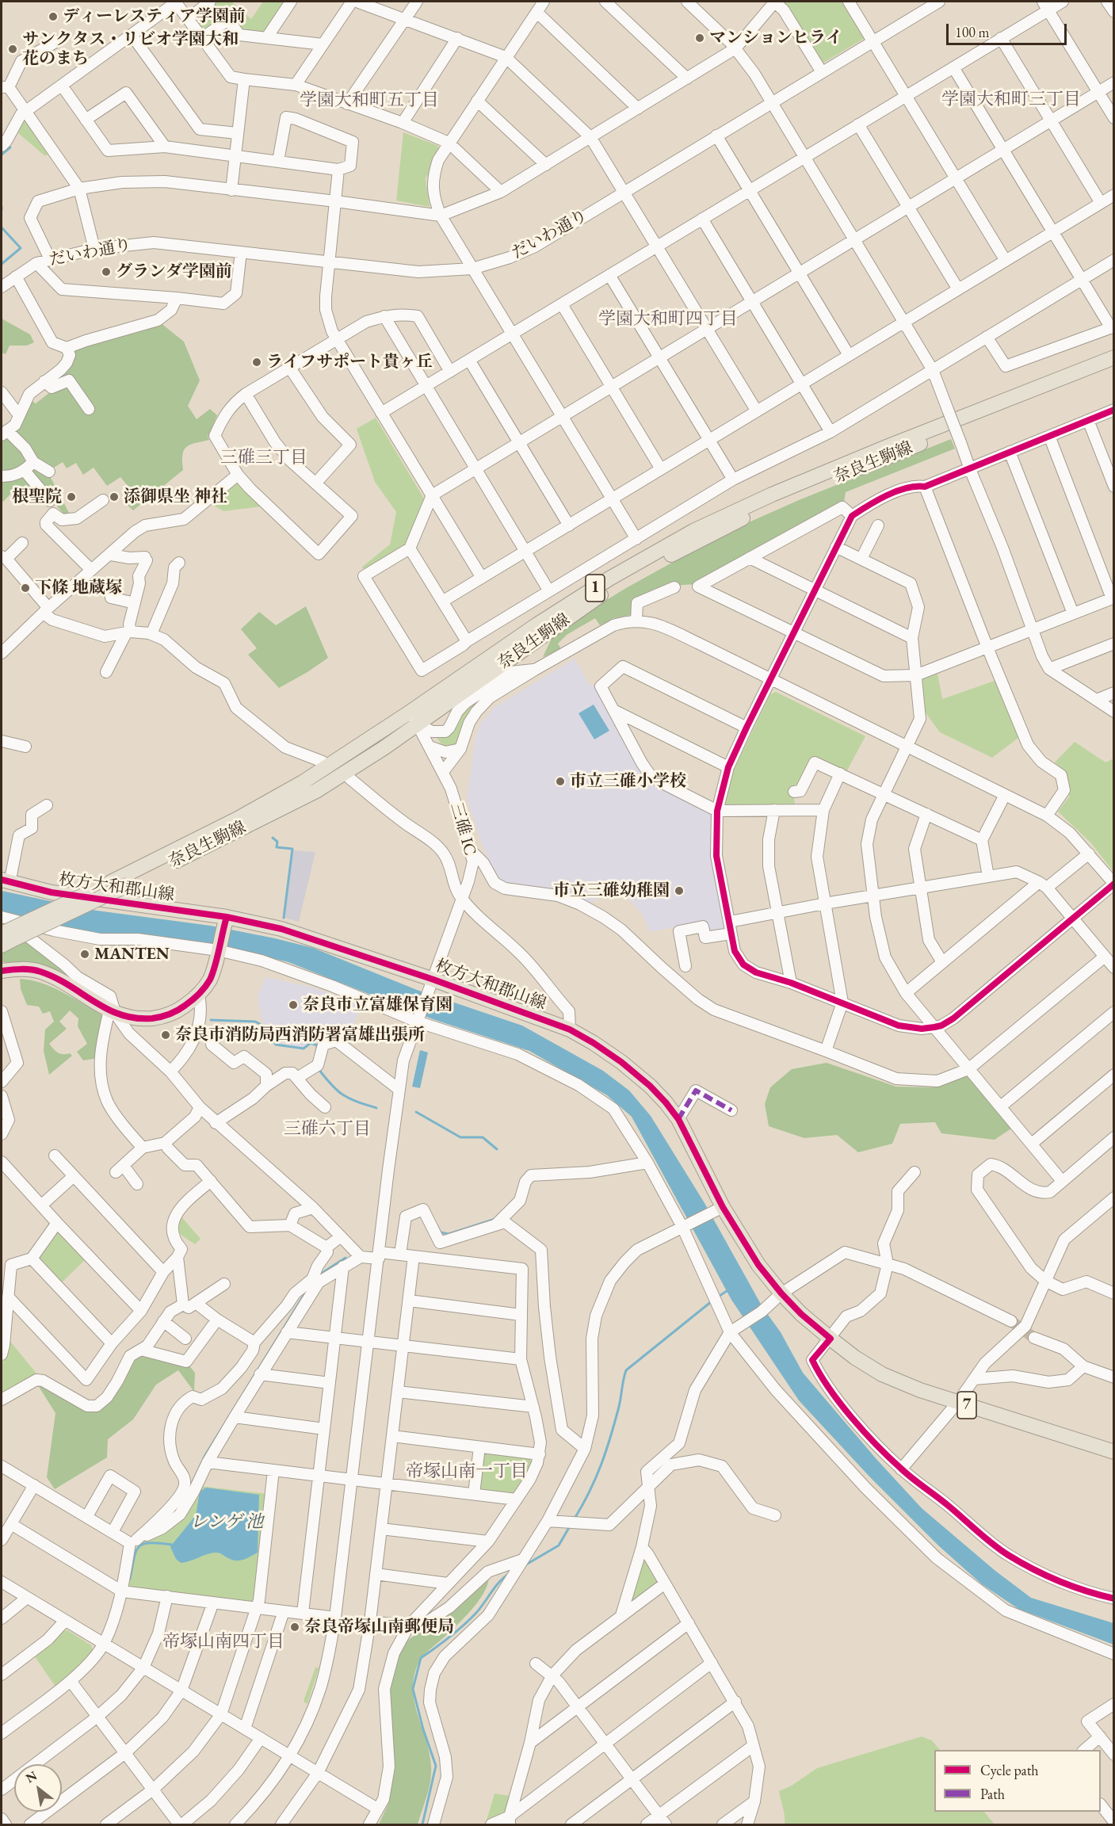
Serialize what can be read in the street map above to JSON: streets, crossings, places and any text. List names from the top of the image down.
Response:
{
  "streets": {
    "main road": [
      "奈良生駒線",
      "1",
      "枚方大和郡山線",
      "7"
    ],
    "street": ["だいわ通り", "三碓 IC"]
  },
  "crossings": [
    ["奈良生駒線", "三碓 IC"],
    ["三碓 IC", "枚方大和郡山線"]
  ],
  "districts": [
    "学園大和町三丁目",
    "学園大和町五丁目",
    "学園大和町四丁目",
    "三碓三丁目",
    "三碓六丁目",
    "帝塚山南一丁目",
    "帝塚山南四丁目"
  ],
  "water": ["レンゲ 池"],
  "places": [
    "ディーレスティア学園前",
    "マンションヒライ",
    "サンクタス・リビオ学園大和 花のまち",
    "グランダ学園前",
    "ライフサポート貴ヶ丘",
    "根聖院",
    "添御県坐 神社",
    "下條 地蔵塚",
    "市立三碓小学校",
    "市立三碓幼稚園",
    "MANTEN",
    "奈良市立富雄保育園",
    "奈良市消防局西消防署富雄出張所",
    "奈良帝塚山南郵便局"
  ],
  "legend": ["Cycle path", "Path"],
  "scale_bar": "100 m",
  "north": "top left"
}
